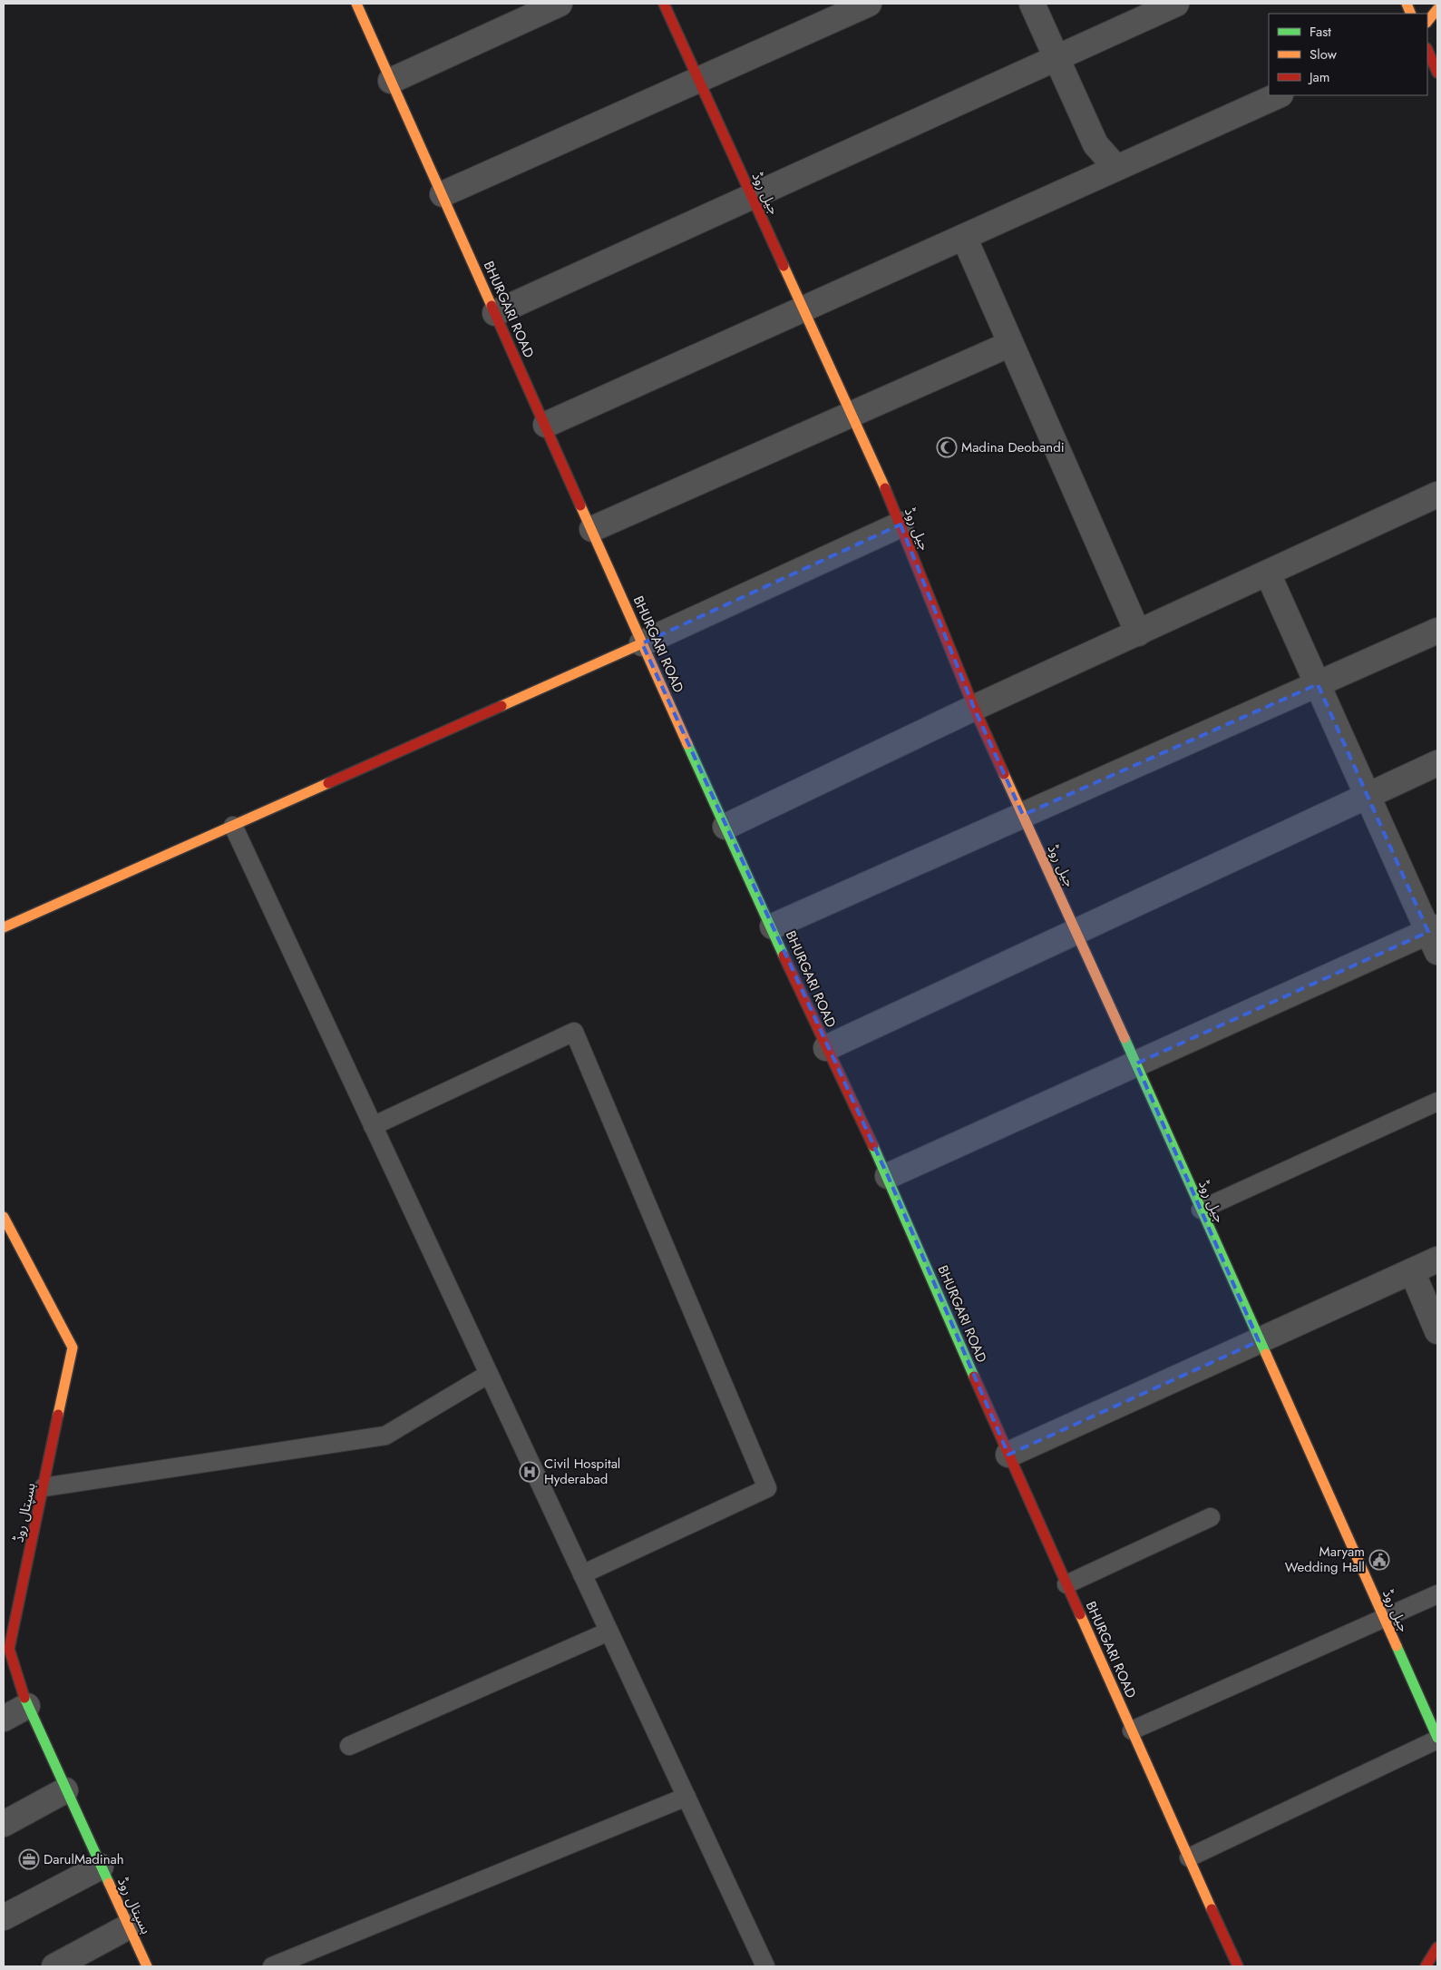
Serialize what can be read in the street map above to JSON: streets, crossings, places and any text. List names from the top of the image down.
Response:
{
  "streets": {
    "street": ["جیل روڈ", "BHURGARI ROAD", "ہسپتال روڈ"]
  },
  "places": {
    "mosque": ["Madina Deobandi"],
    "hospital": ["Civil Hospital Hyderabad"],
    "public building": ["Maryam Wedding Hall"],
    "office": ["DarulMadinah"]
  },
  "legend": ["Fast", "Slow", "Jam"]
}
